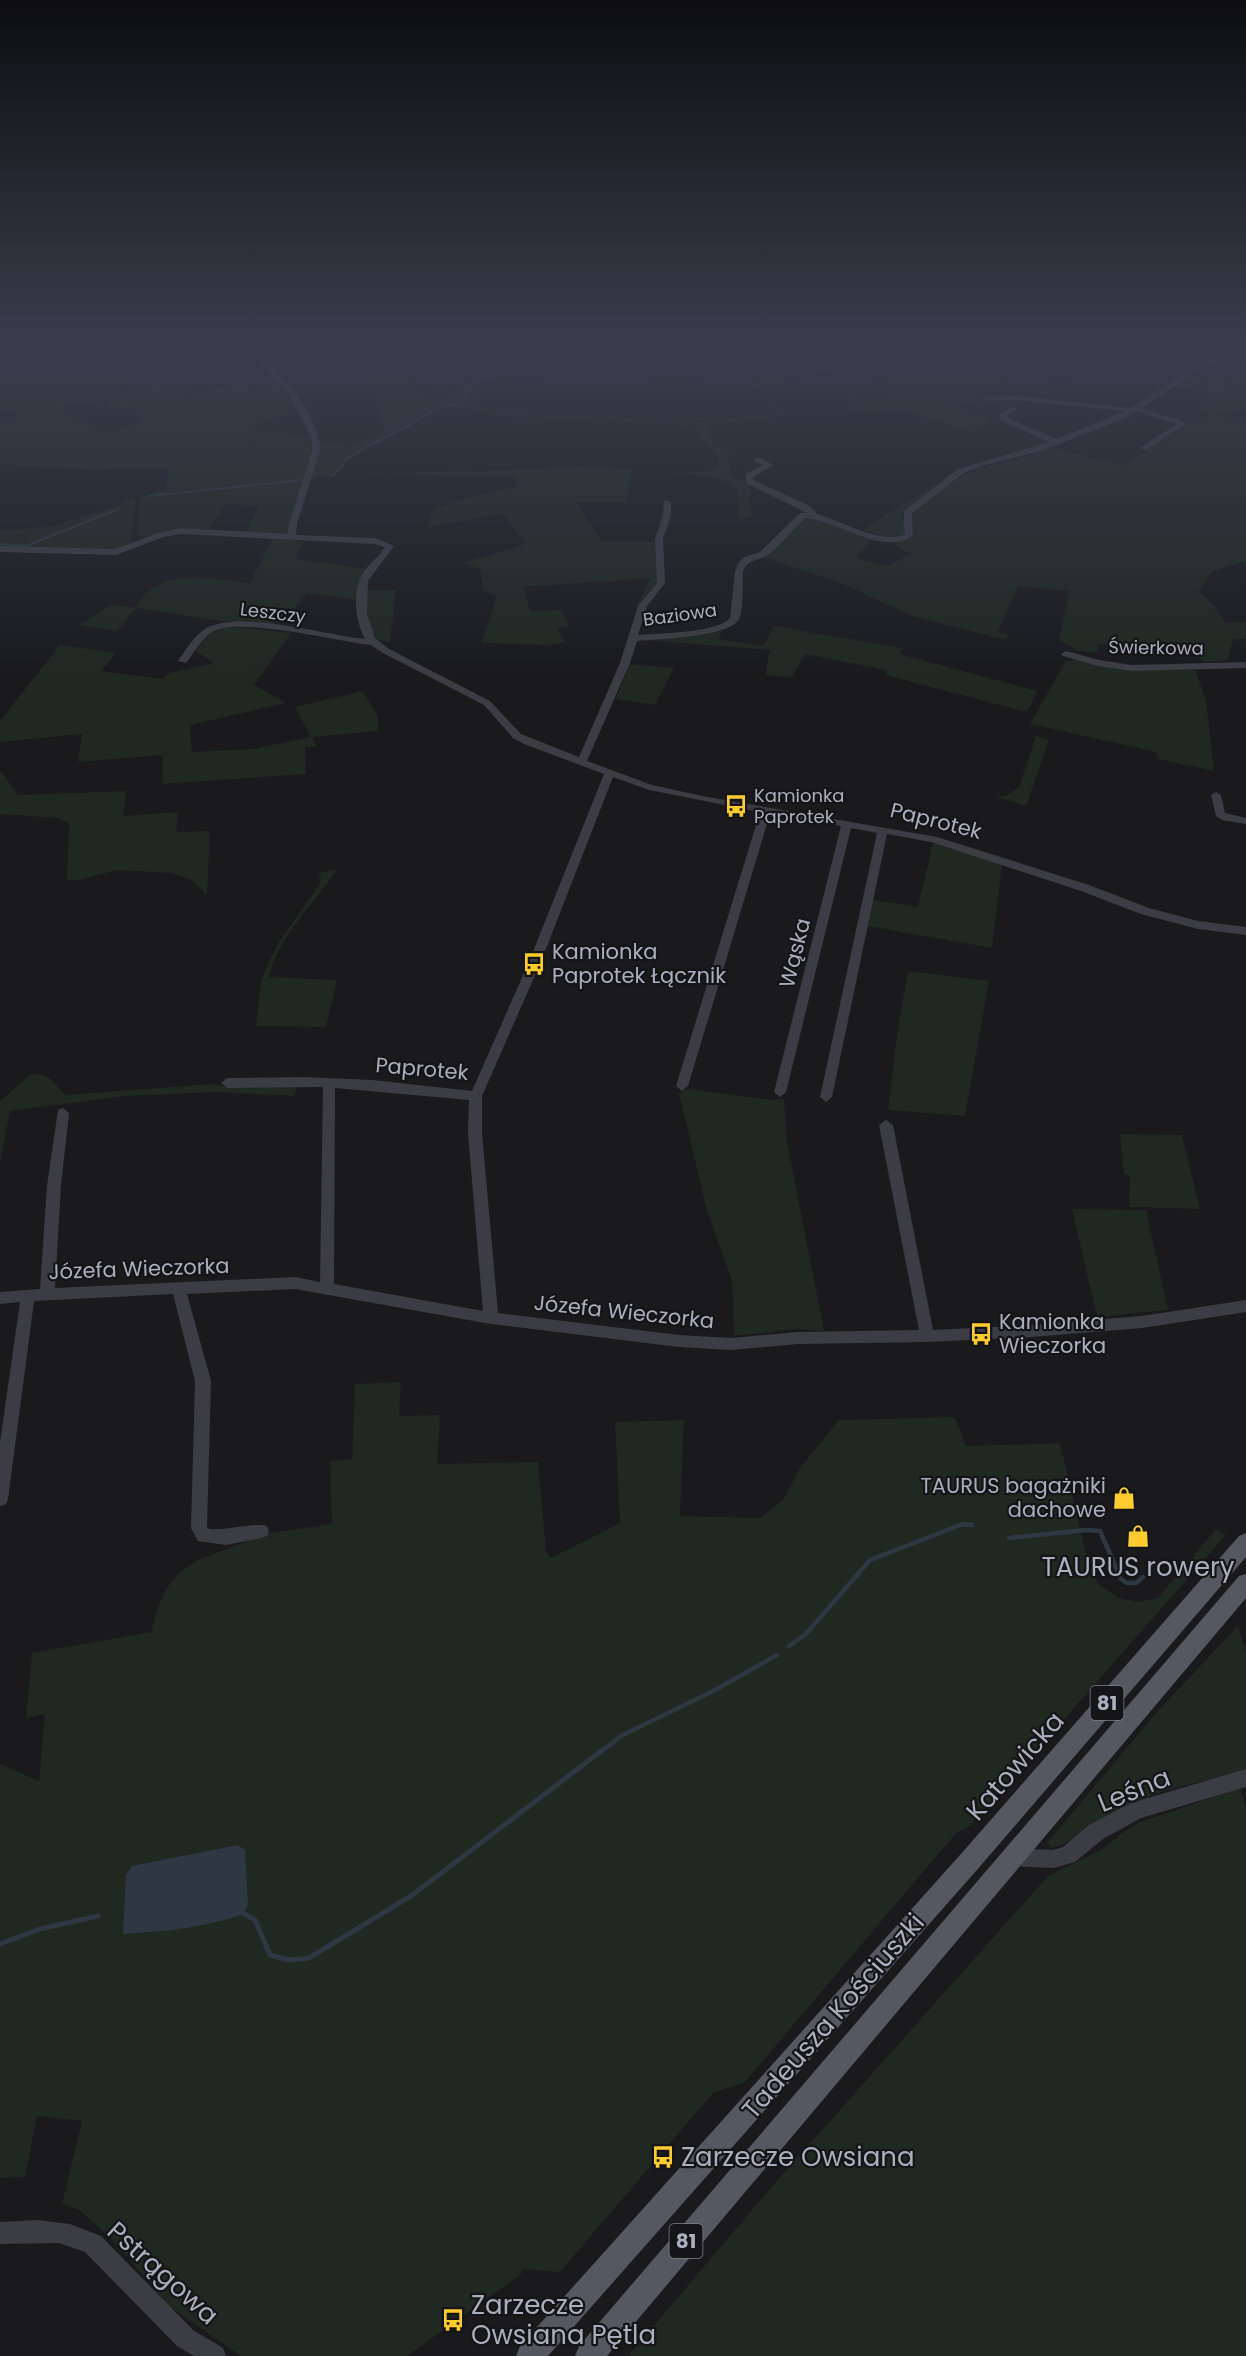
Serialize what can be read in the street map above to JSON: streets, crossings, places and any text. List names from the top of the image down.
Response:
{
  "streets": {
    "main road": ["81", "Katowicka", "Tadeusza Kościuszki"],
    "street": [
      "Leszczy",
      "Baziowa",
      "Świerkowa",
      "Paprotek",
      "Wąska",
      "Józefa Wieczorka",
      "Leśna",
      "Pstrągowa"
    ]
  },
  "crossings": [
    ["Leszczy", "Paprotek"],
    ["Baziowa", "Paprotek"],
    ["Paprotek", "Wąska"],
    ["81", "Leśna"],
    ["81", "Tadeusza Kościuszki"],
    ["Katowicka", "Tadeusza Kościuszki"],
    ["Leśna", "Tadeusza Kościuszki"]
  ],
  "places": {
    "bus stop": [
      "Kamionka Paprotek",
      "Kamionka Paprotek Łącznik",
      "Kamionka Wieczorka",
      "Zarzecze Owsiana",
      "Zarzecze Owsiana Pętla"
    ],
    "shop": ["TAURUS bagażniki dachowe", "TAURUS rowery"]
  }
}
